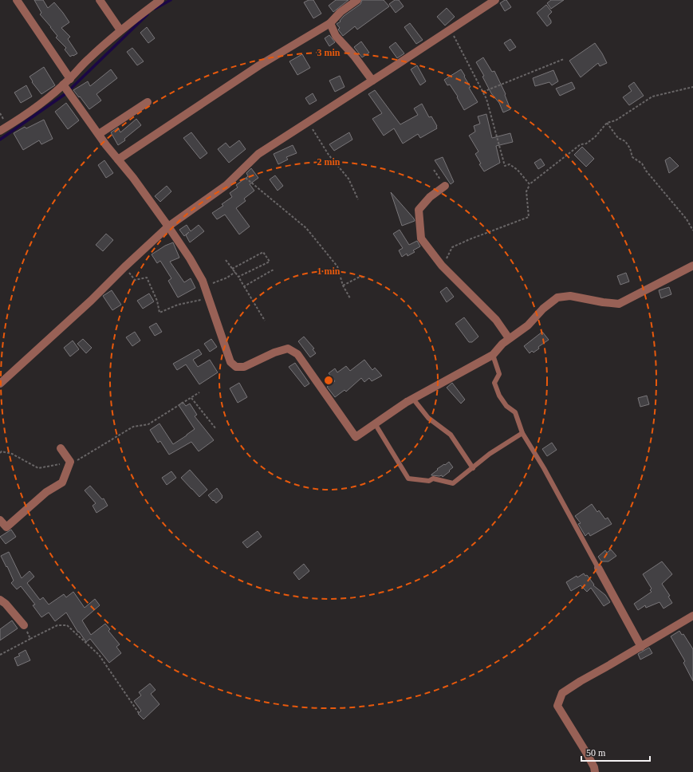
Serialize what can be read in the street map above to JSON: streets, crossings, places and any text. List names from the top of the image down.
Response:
{
  "scale_bar": "50 m",
  "rings": ["3 min", "2 min", "1 min"]
}
